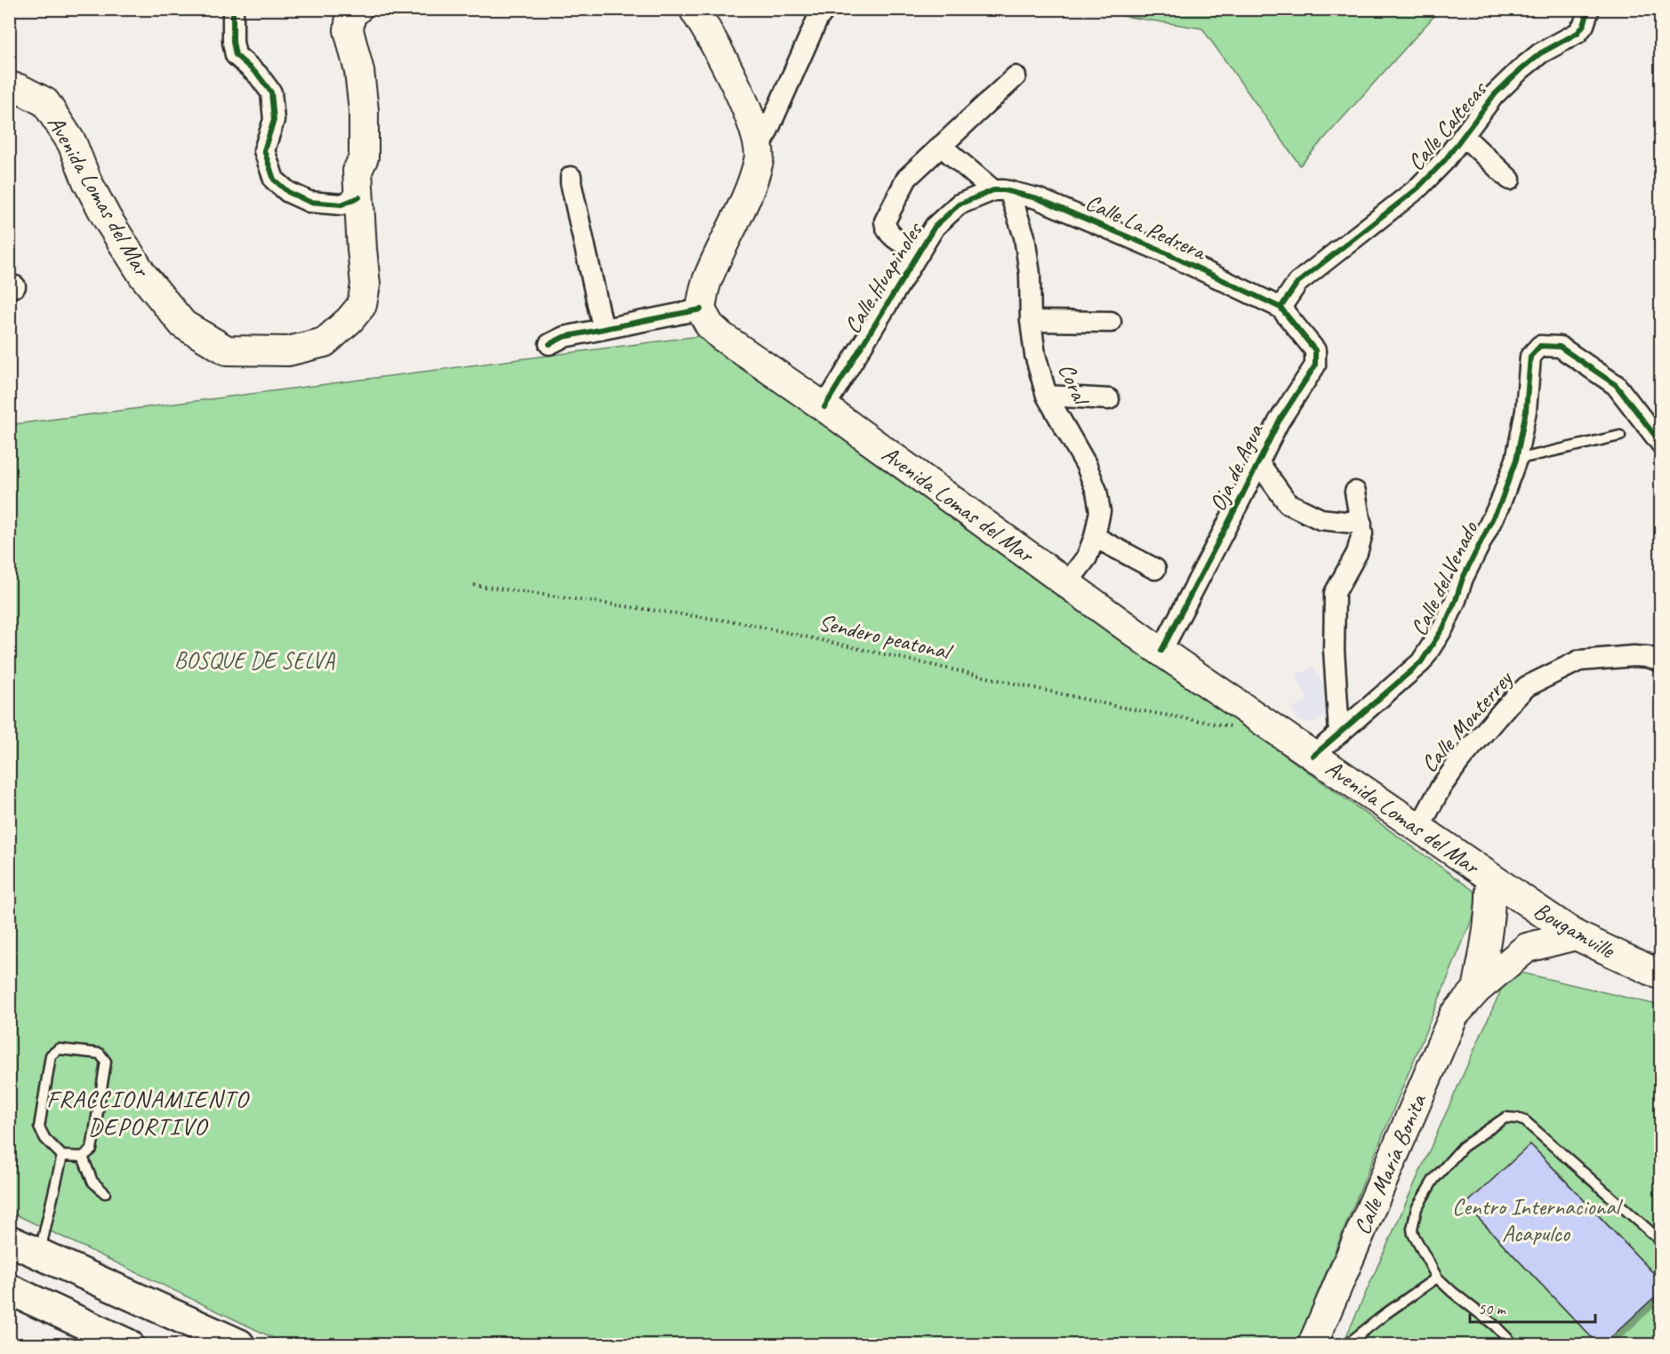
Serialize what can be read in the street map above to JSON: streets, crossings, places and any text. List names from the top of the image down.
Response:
{
  "streets": {
    "main road": ["Avenida Lomas del Mar", "Bougamville", "Calle María Bonita"],
    "street": [
      "Calle Caltecas",
      "Calle La Pedrera",
      "Calle Huapinoles",
      "Coral",
      "Oja de Agua",
      "Calle del Venado",
      "Calle Monterrey"
    ],
    "path": ["Sendero peatonal"]
  },
  "crossings": [
    ["Calle Caltecas", "Calle La Pedrera"],
    ["Calle Caltecas", "Oja de Agua"],
    ["Avenida Lomas del Mar", "Calle Huapinoles"],
    ["Avenida Lomas del Mar", "Coral"],
    ["Avenida Lomas del Mar", "Oja de Agua"],
    ["Avenida Lomas del Mar", "Calle del Venado"],
    ["Avenida Lomas del Mar", "Calle Monterrey"],
    ["Avenida Lomas del Mar", "Bougamville"],
    ["Calle La Pedrera", "Calle Huapinoles"],
    ["Calle La Pedrera", "Coral"],
    ["Calle La Pedrera", "Oja de Agua"],
    ["Calle Huapinoles", "Coral"],
    ["Bougamville", "Calle María Bonita"]
  ],
  "districts": ["FRACCIONAMIENTO DEPORTIVO"],
  "parks": ["BOSQUE DE SELVA", "Centro Internacional Acapulco"],
  "scale_bar": "50 m"
}
